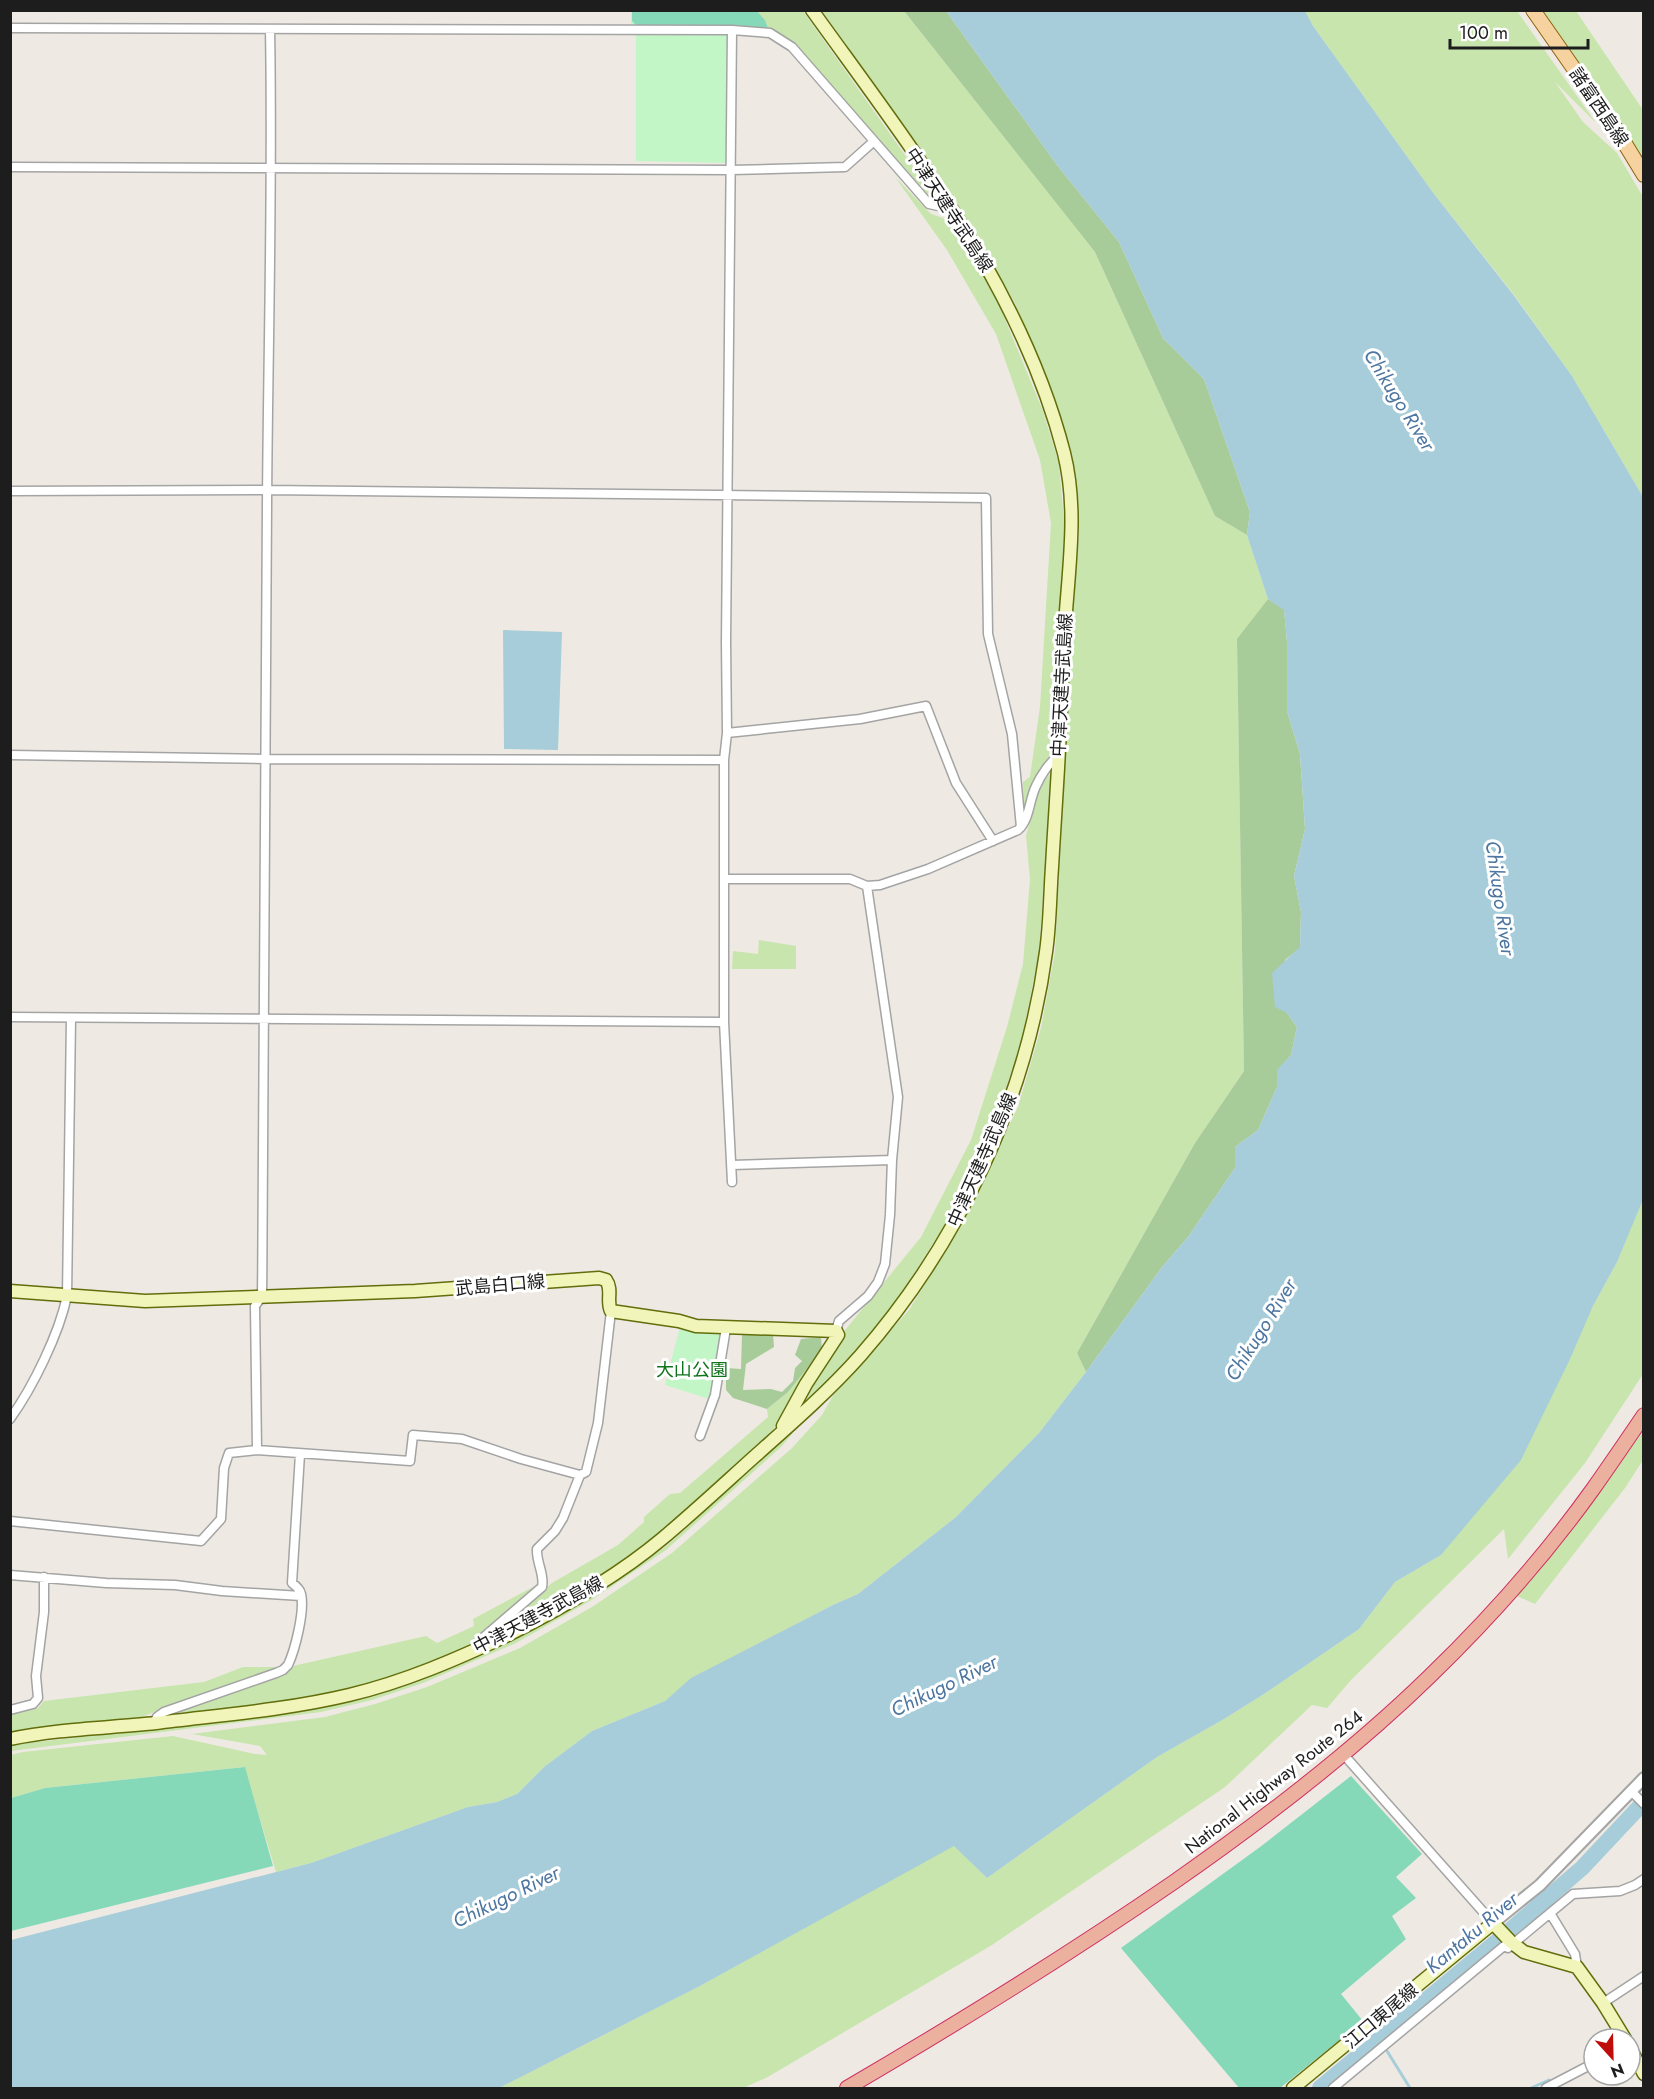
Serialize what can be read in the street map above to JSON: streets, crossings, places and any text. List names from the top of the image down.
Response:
{
  "streets": {
    "highway": ["National Highway Route 264"],
    "main road": [
      "諸富西島線",
      "中津天建寺武島線",
      "武島白口線",
      "江口東尾線"
    ]
  },
  "water": ["Chikugo River", "Kantaku River"],
  "parks": ["大山公園"],
  "scale_bar": "100 m",
  "north": "bottom"
}
